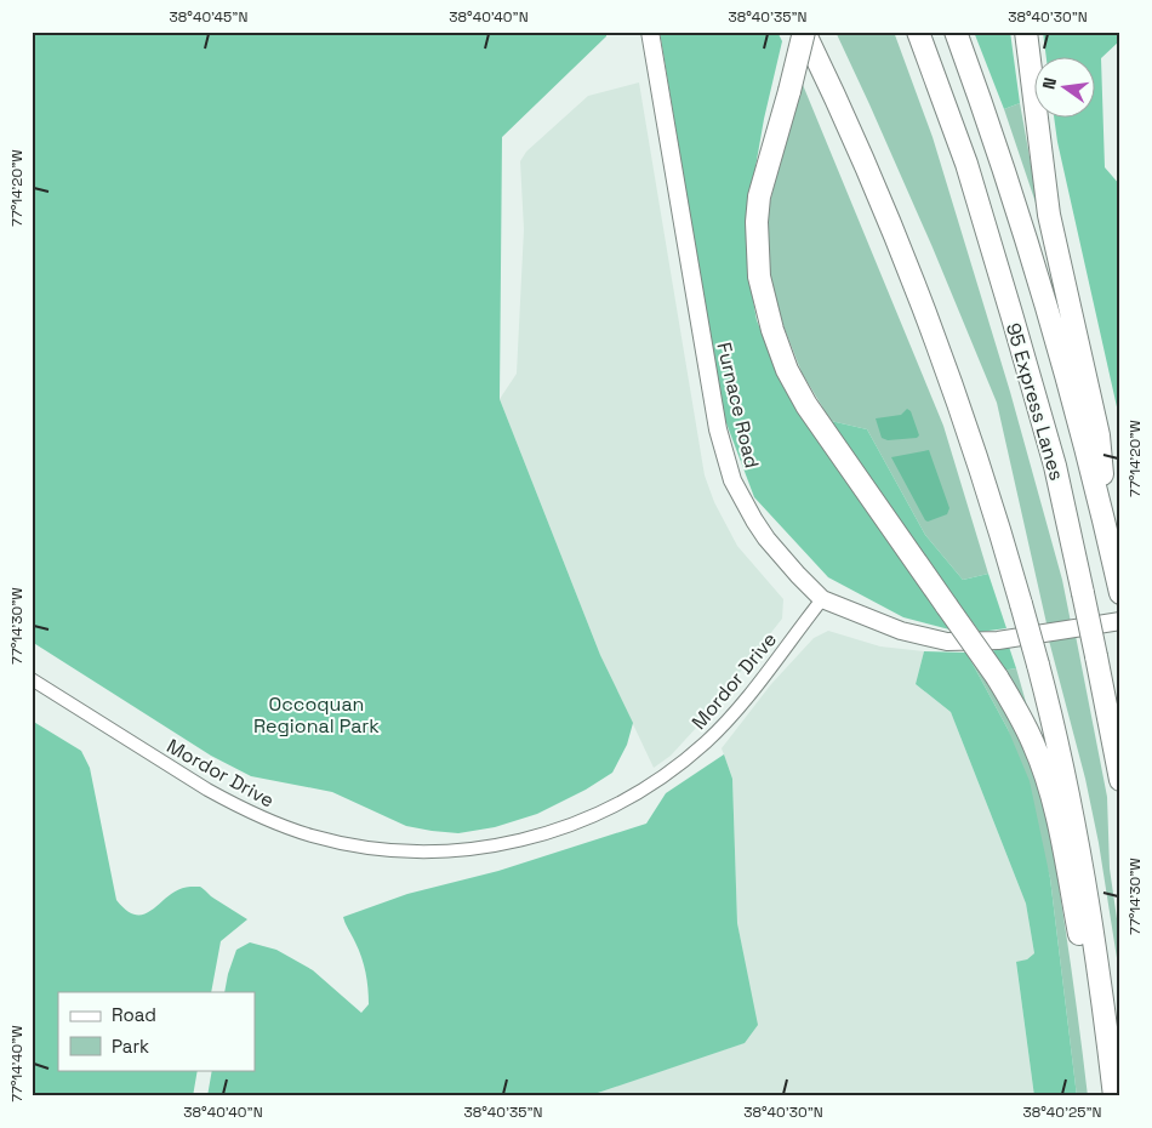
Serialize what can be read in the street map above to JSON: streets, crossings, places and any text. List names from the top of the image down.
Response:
{
  "streets": {
    "highway": ["95 Express Lanes"],
    "main road": ["Furnace Road"],
    "street": ["Mordor Drive"]
  },
  "crossings": [
    ["Furnace Road", "Mordor Drive"]
  ],
  "parks": ["Occoquan Regional Park"],
  "legend": ["Road", "Park"],
  "north": "left",
  "coordinates": [
    "38°40'45\"N",
    "38°40'40\"N",
    "38°40'35\"N",
    "38°40'30\"N",
    "77°14'20\"W",
    "77°14'30\"W",
    "77°14'40\"W",
    "38°40'25\"N"
  ]
}
